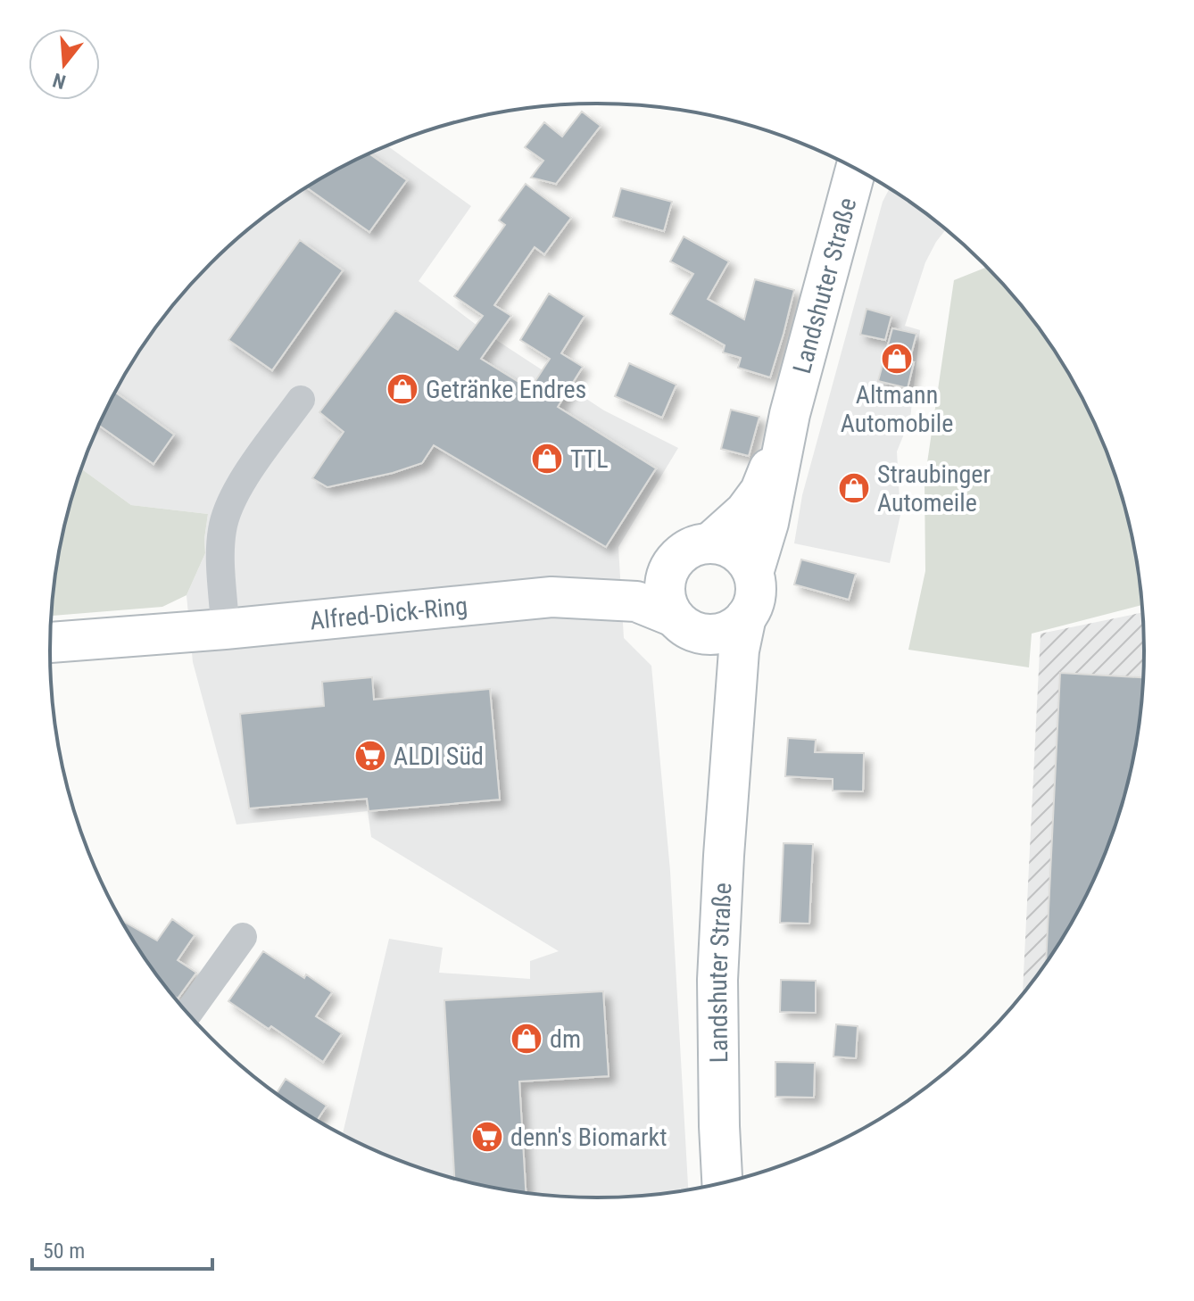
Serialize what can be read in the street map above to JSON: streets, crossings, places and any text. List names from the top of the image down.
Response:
{
  "streets": {
    "main road": ["Landshuter Straße", "Alfred-Dick-Ring"]
  },
  "crossings": [
    ["Landshuter Straße", "Alfred-Dick-Ring"]
  ],
  "places": {
    "shop": [
      "Altmann Automobile",
      "Getränke Endres",
      "TTL",
      "Straubinger Automeile",
      "dm"
    ],
    "supermarket": ["ALDI Süd", "denn's Biomarkt"]
  },
  "scale_bar": "50 m",
  "north": "bottom"
}
